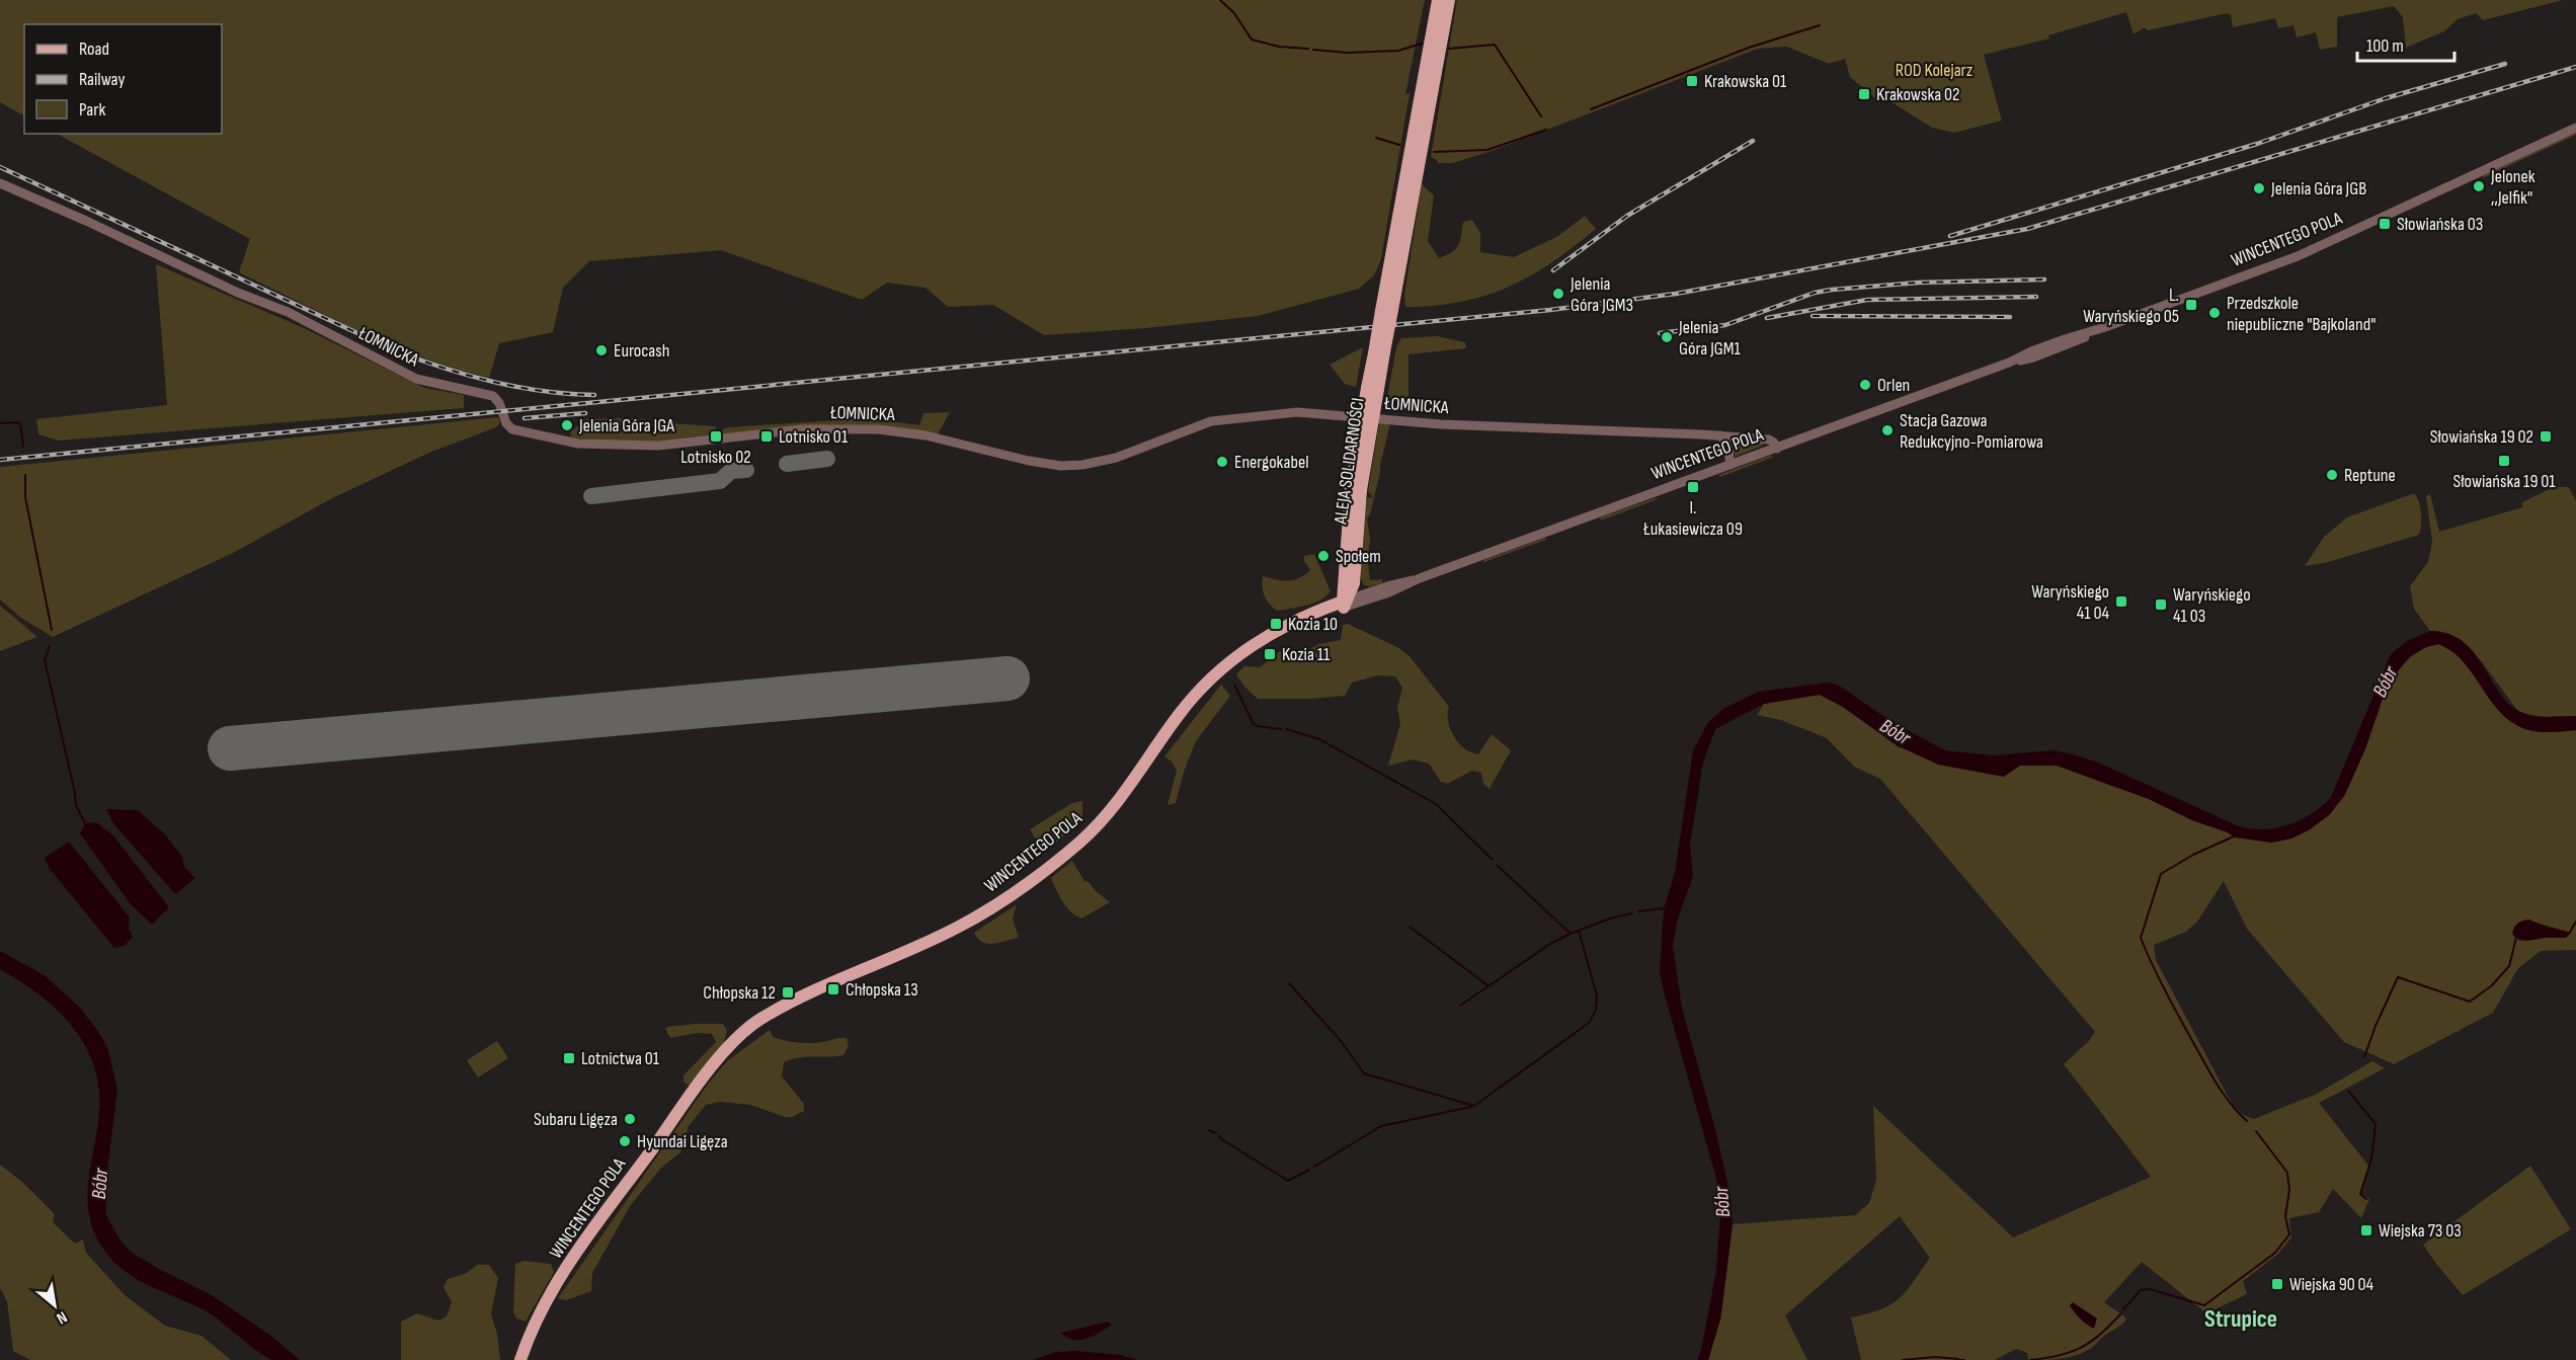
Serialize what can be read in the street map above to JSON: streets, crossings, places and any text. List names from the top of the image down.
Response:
{
  "streets": {
    "main road": ["WINCENTEGO POLA", "ALEJA SOLIDARNOŚCI"],
    "street": ["ŁOMNICKA"]
  },
  "crossings": [
    ["WINCENTEGO POLA", "ŁOMNICKA"],
    ["WINCENTEGO POLA", "ALEJA SOLIDARNOŚCI"]
  ],
  "districts": ["Strupice"],
  "water": ["Bóbr"],
  "parks": ["ROD Kolejarz"],
  "places": {
    "transit": [
      "Krakowska 01",
      "Krakowska 02",
      "Słowiańska 03",
      "L. Waryńskiego 05",
      "Lotnisko 02",
      "Lotnisko 01",
      "Słowiańska 19 02",
      "Słowiańska 19 01",
      "I. Łukasiewicza 09",
      "Waryńskiego 41 04",
      "Waryńskiego 41 03",
      "Kozia 10",
      "Kozia 11",
      "Chłopska 13",
      "Chłopska 12",
      "Lotnictwa 01",
      "Wiejska 73 03",
      "Wiejska 90 04"
    ],
    "other": [
      "Jelonek ,,Jelfik\"",
      "Jelenia Góra JGB",
      "Jelenia Góra JGM3",
      "Przedszkole niepubliczne \"Bajkoland\"",
      "Jelenia Góra JGM1",
      "Eurocash",
      "Orlen",
      "Jelenia Góra JGA",
      "Stacja Gazowa Redukcyjno-Pomiarowa",
      "Energokabel",
      "Reptune",
      "Społem",
      "Subaru Ligęza",
      "Hyundai Ligęza"
    ]
  },
  "legend": ["Road", "Railway", "Park"],
  "scale_bar": "100 m",
  "north": "bottom right"
}
